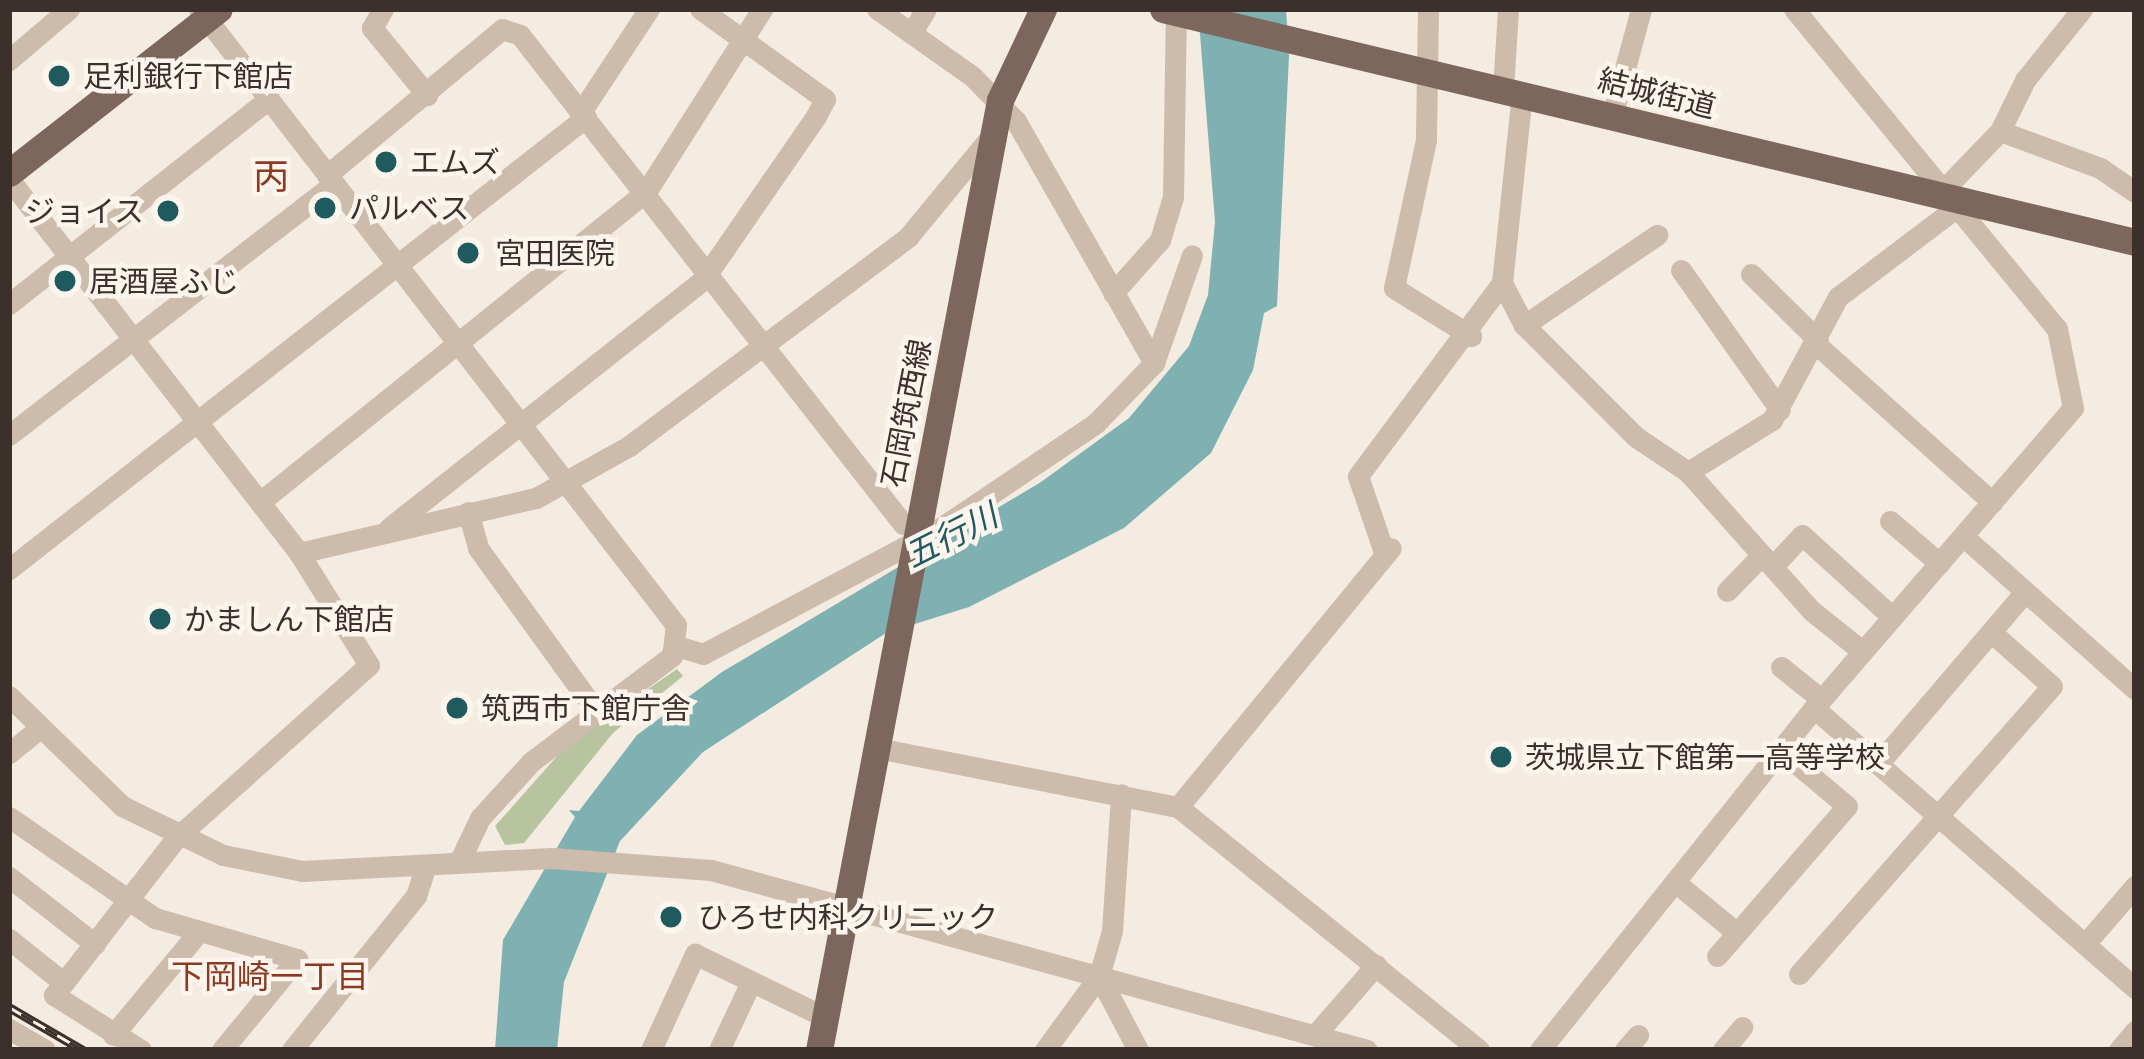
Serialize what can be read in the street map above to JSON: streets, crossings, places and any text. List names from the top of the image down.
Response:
{
  "streets": {
    "main road": ["結城街道", "石岡筑西線"]
  },
  "districts": ["丙", "下岡崎一丁目"],
  "water": ["五行川"],
  "places": [
    "足利銀行下館店",
    "エムズ",
    "パルベス",
    "ジョイス",
    "宮田医院",
    "居酒屋ふじ",
    "かましん下館店",
    "筑西市下館庁舎",
    "茨城県立下館第一高等学校",
    "ひろせ内科クリニック"
  ]
}
